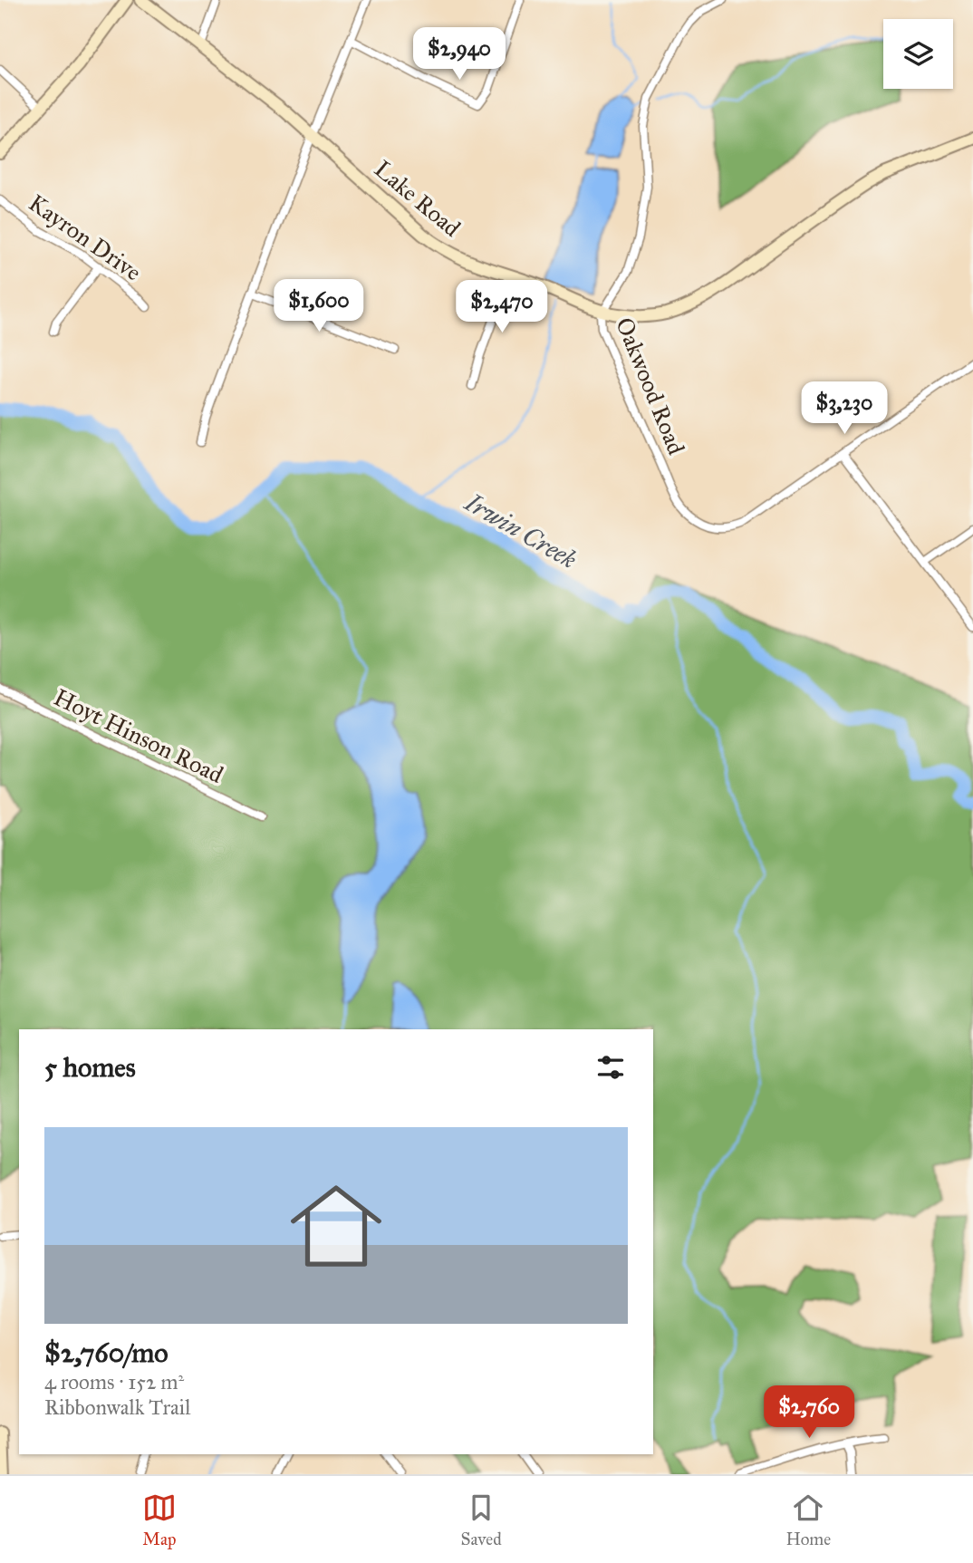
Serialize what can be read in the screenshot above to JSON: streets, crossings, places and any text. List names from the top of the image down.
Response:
{
  "streets": {
    "street": [
      "Lake Road",
      "Kayron Drive",
      "Oakwood Road",
      "Hoyt Hinson Road"
    ]
  },
  "crossings": [
    ["Lake Road", "Oakwood Road"]
  ],
  "water": ["Irwin Creek"],
  "page": {
    "price": [
      "$2,940",
      "$1,600",
      "$2,470",
      "$3,230",
      "$2,760"
    ],
    "heading": "5 homes",
    "list": [
      {
        "name": "$2,760/mo",
        "note": "4 rooms · 152 m² · Ribbonwalk Trail"
      }
    ],
    "tabs": ["Map", "Saved", "Home"]
  }
}
